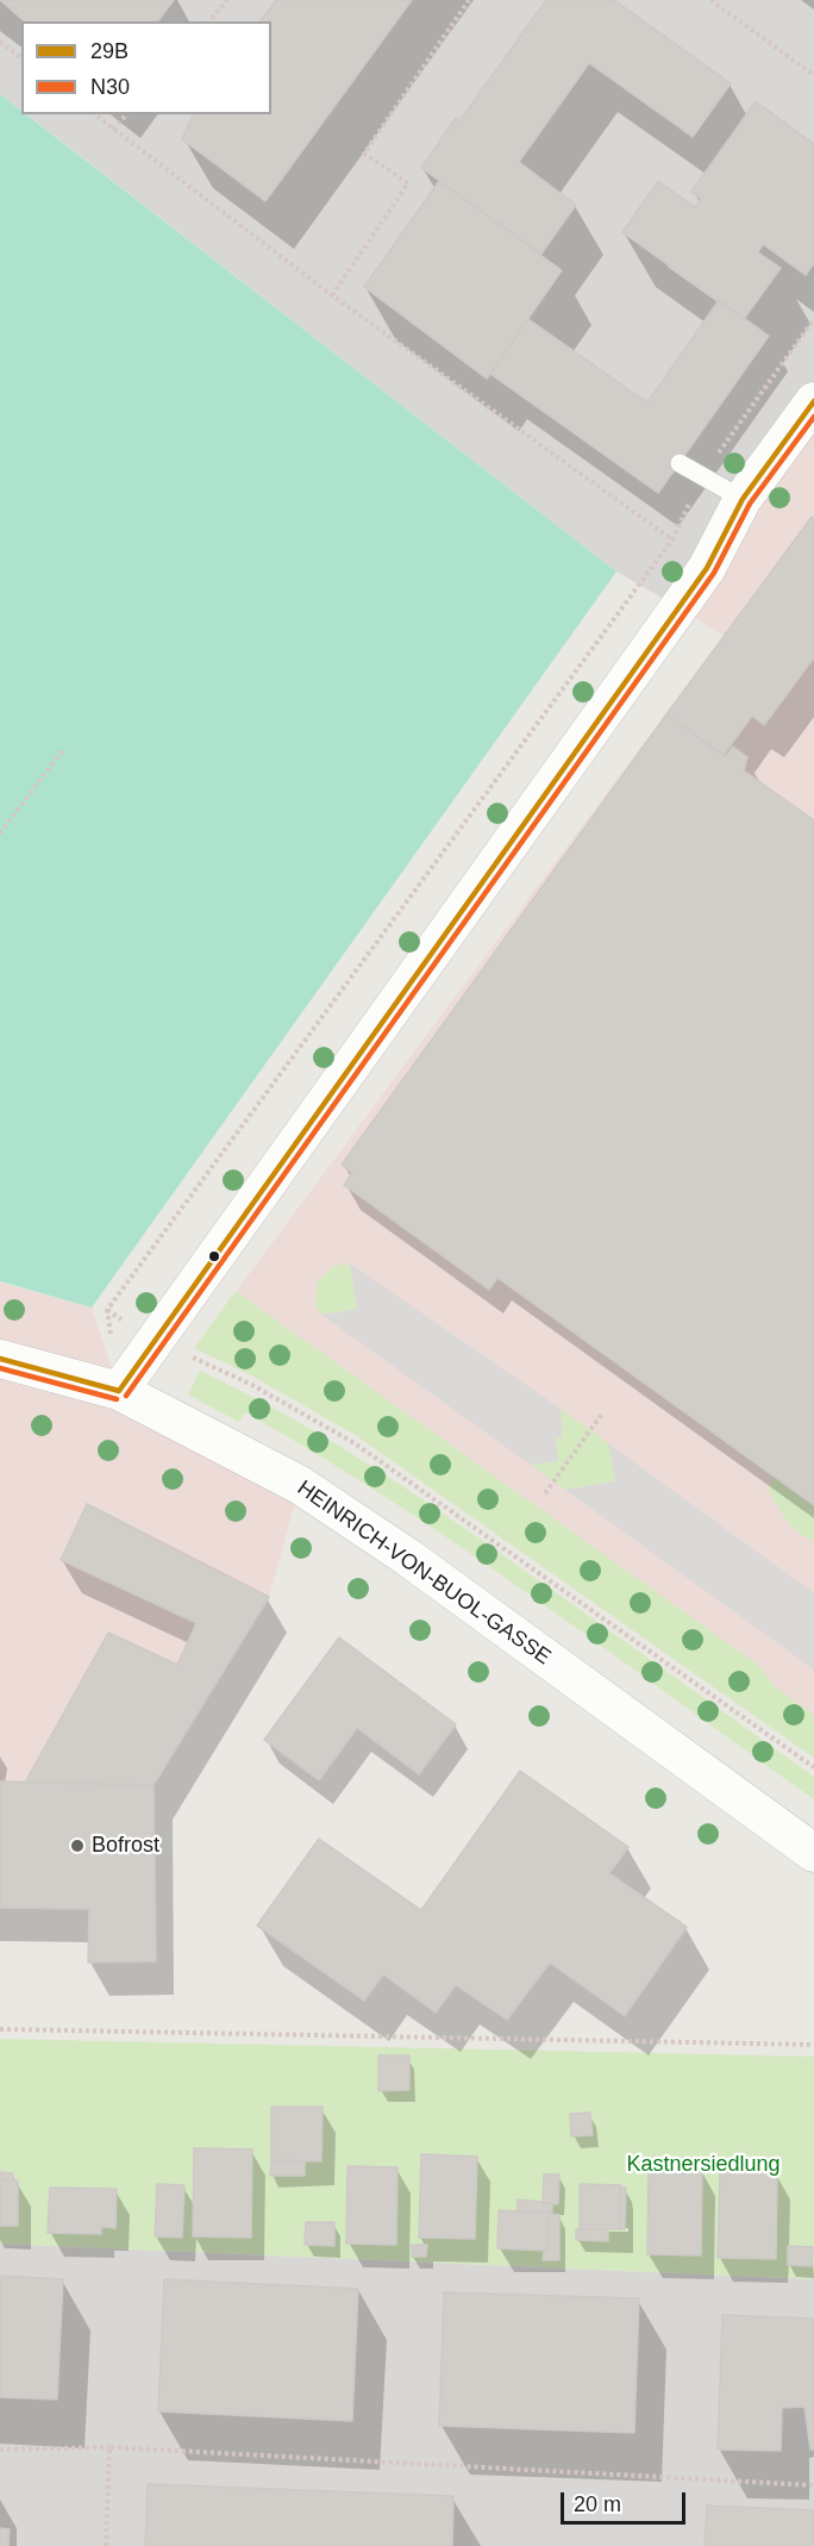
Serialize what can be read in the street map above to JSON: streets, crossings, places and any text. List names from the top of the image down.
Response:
{
  "streets": {
    "street": ["HEINRICH-VON-BUOL-GASSE"]
  },
  "parks": ["Kastnersiedlung"],
  "places": ["Bofrost"],
  "lines": ["transit line 29B", "transit line N30"],
  "legend": ["29B", "N30"],
  "scale_bar": "20 m"
}
